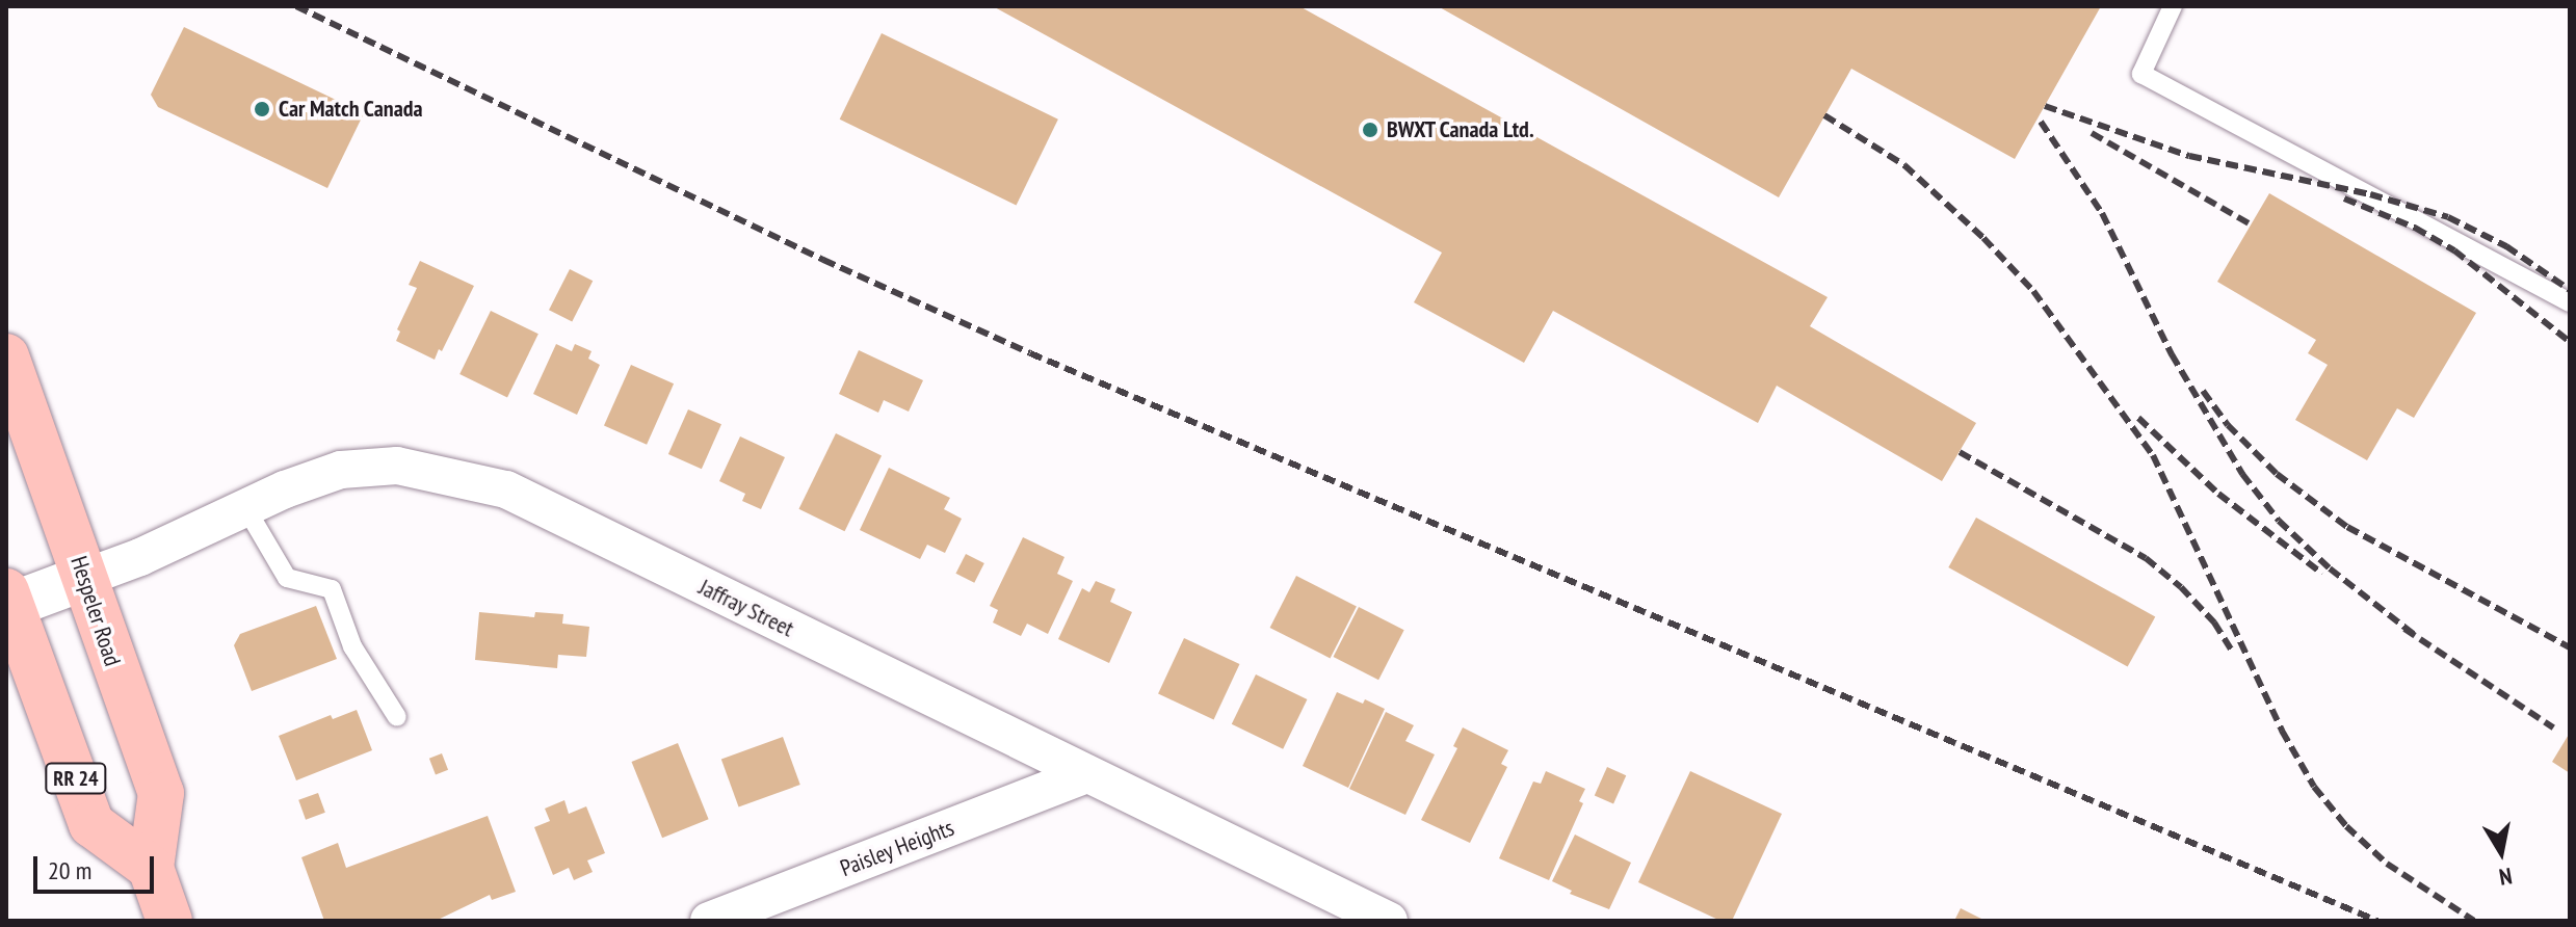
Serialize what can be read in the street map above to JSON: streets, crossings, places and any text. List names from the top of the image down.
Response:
{
  "streets": {
    "main road": ["Hespeler Road", "RR 24"],
    "street": ["Jaffray Street", "Paisley Heights"]
  },
  "crossings": [
    ["Jaffray Street", "Hespeler Road"],
    ["Jaffray Street", "Paisley Heights"],
    ["Hespeler Road", "RR 24"]
  ],
  "places": ["Car Match Canada", "BWXT Canada Ltd."],
  "scale_bar": "20 m",
  "north": "bottom"
}
